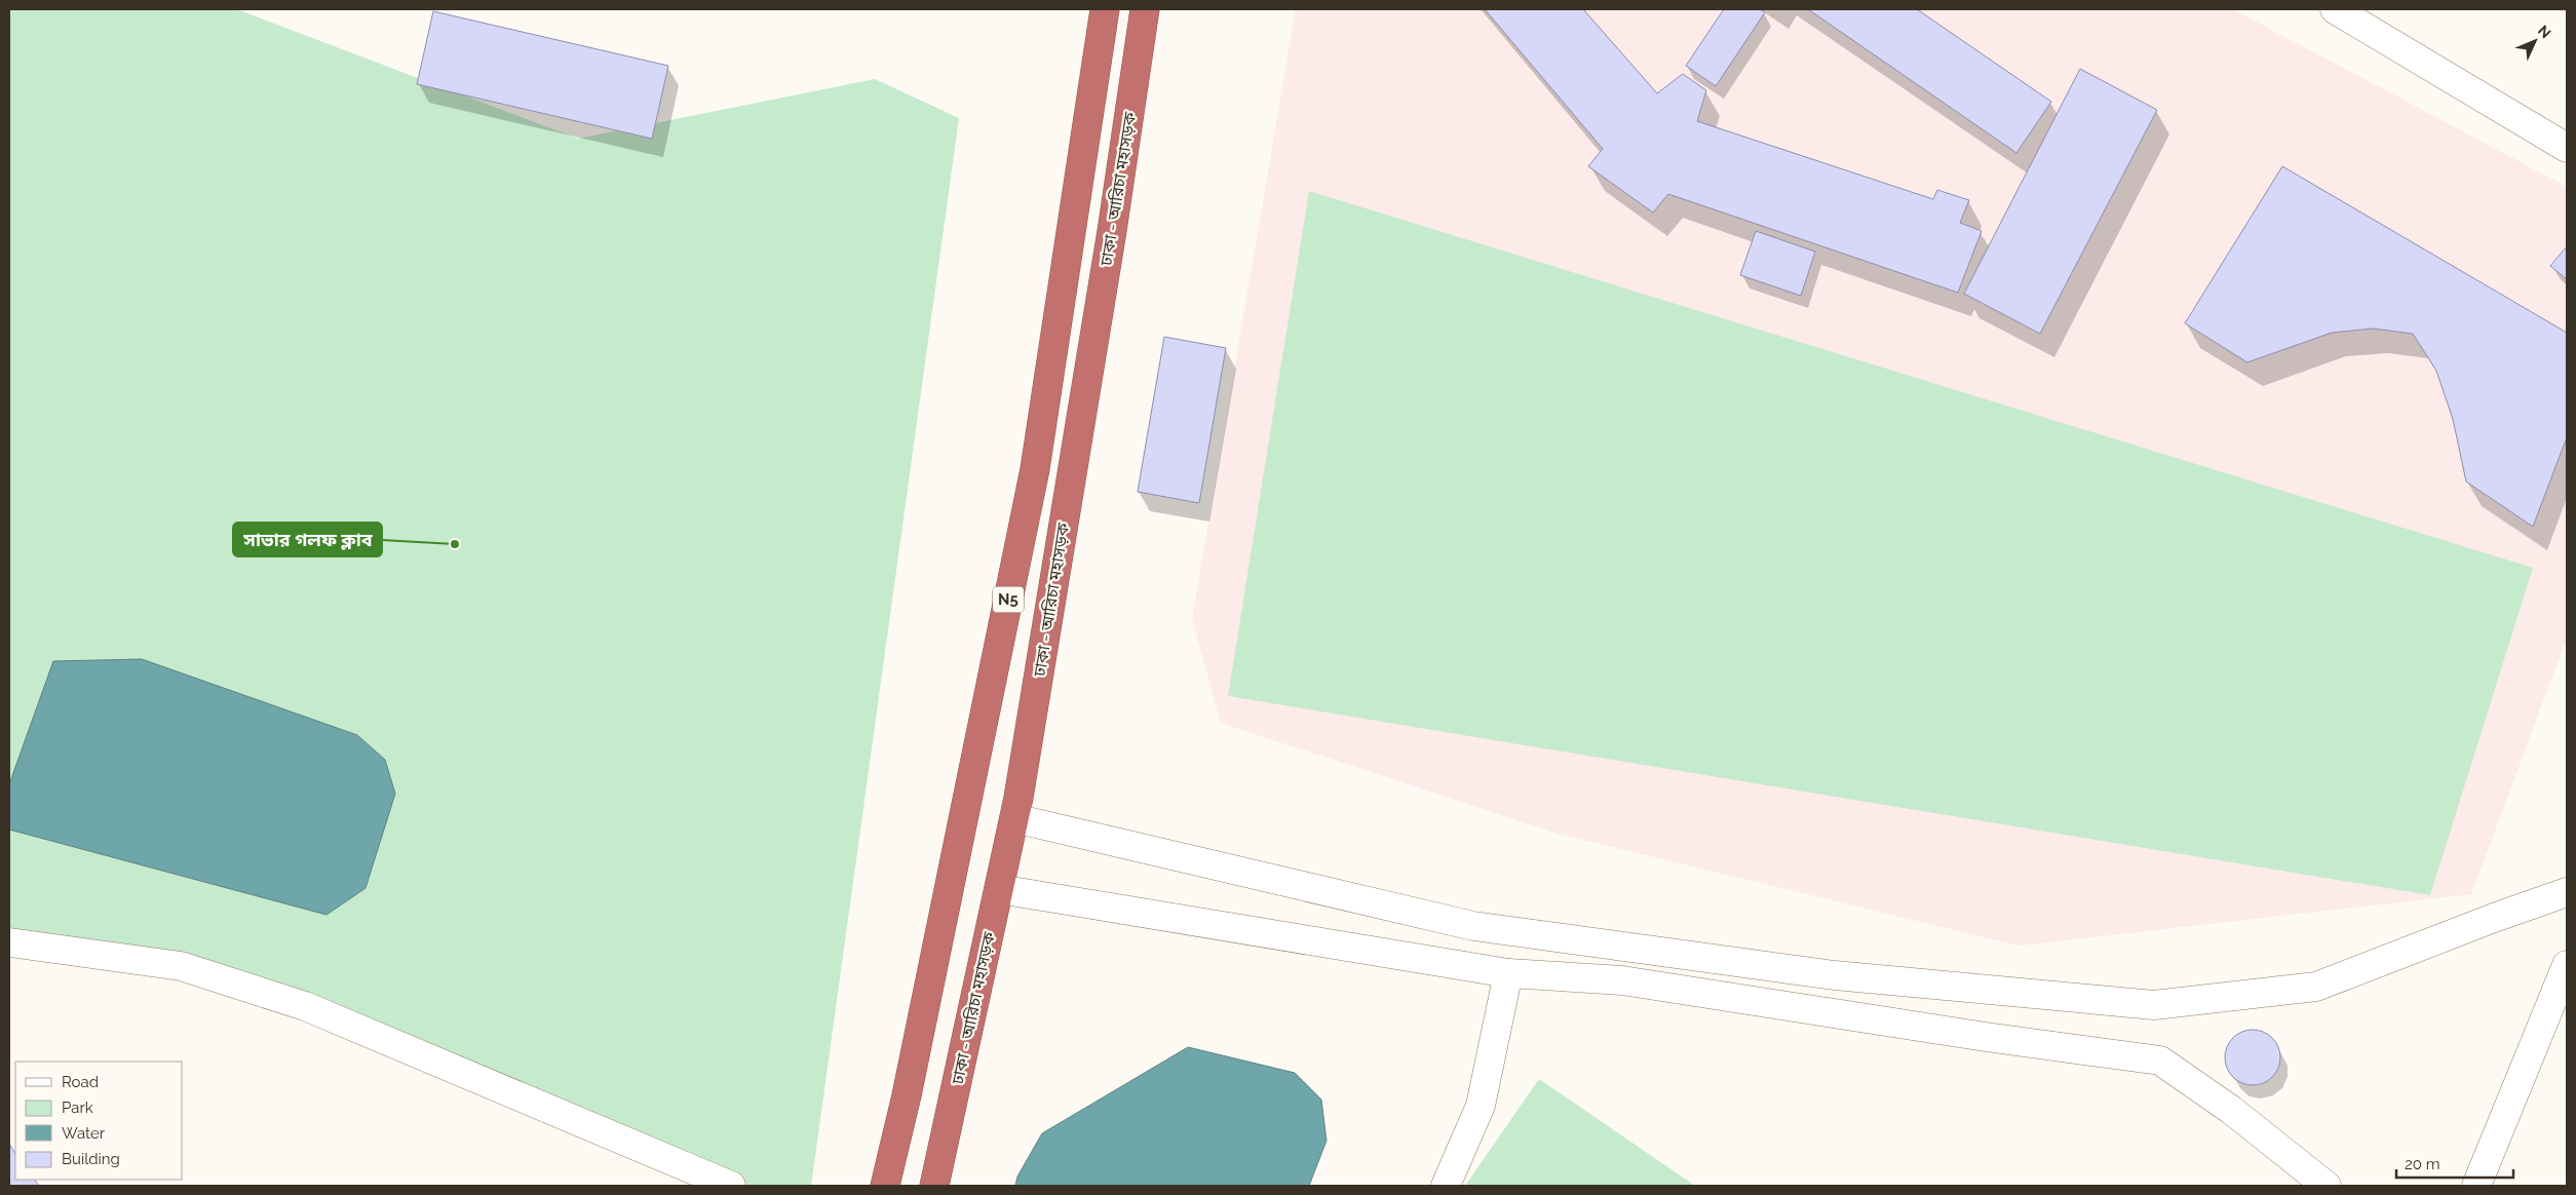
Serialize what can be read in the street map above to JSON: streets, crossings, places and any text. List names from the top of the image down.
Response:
{
  "streets": {
    "highway": ["ঢাকা - আরিচা মহাসড়ক", "N5"]
  },
  "places": ["সাভার গলফ ক্লাব"],
  "legend": [
    "Road",
    "Park",
    "Water",
    "Building"
  ],
  "scale_bar": "20 m",
  "north": "top right"
}
